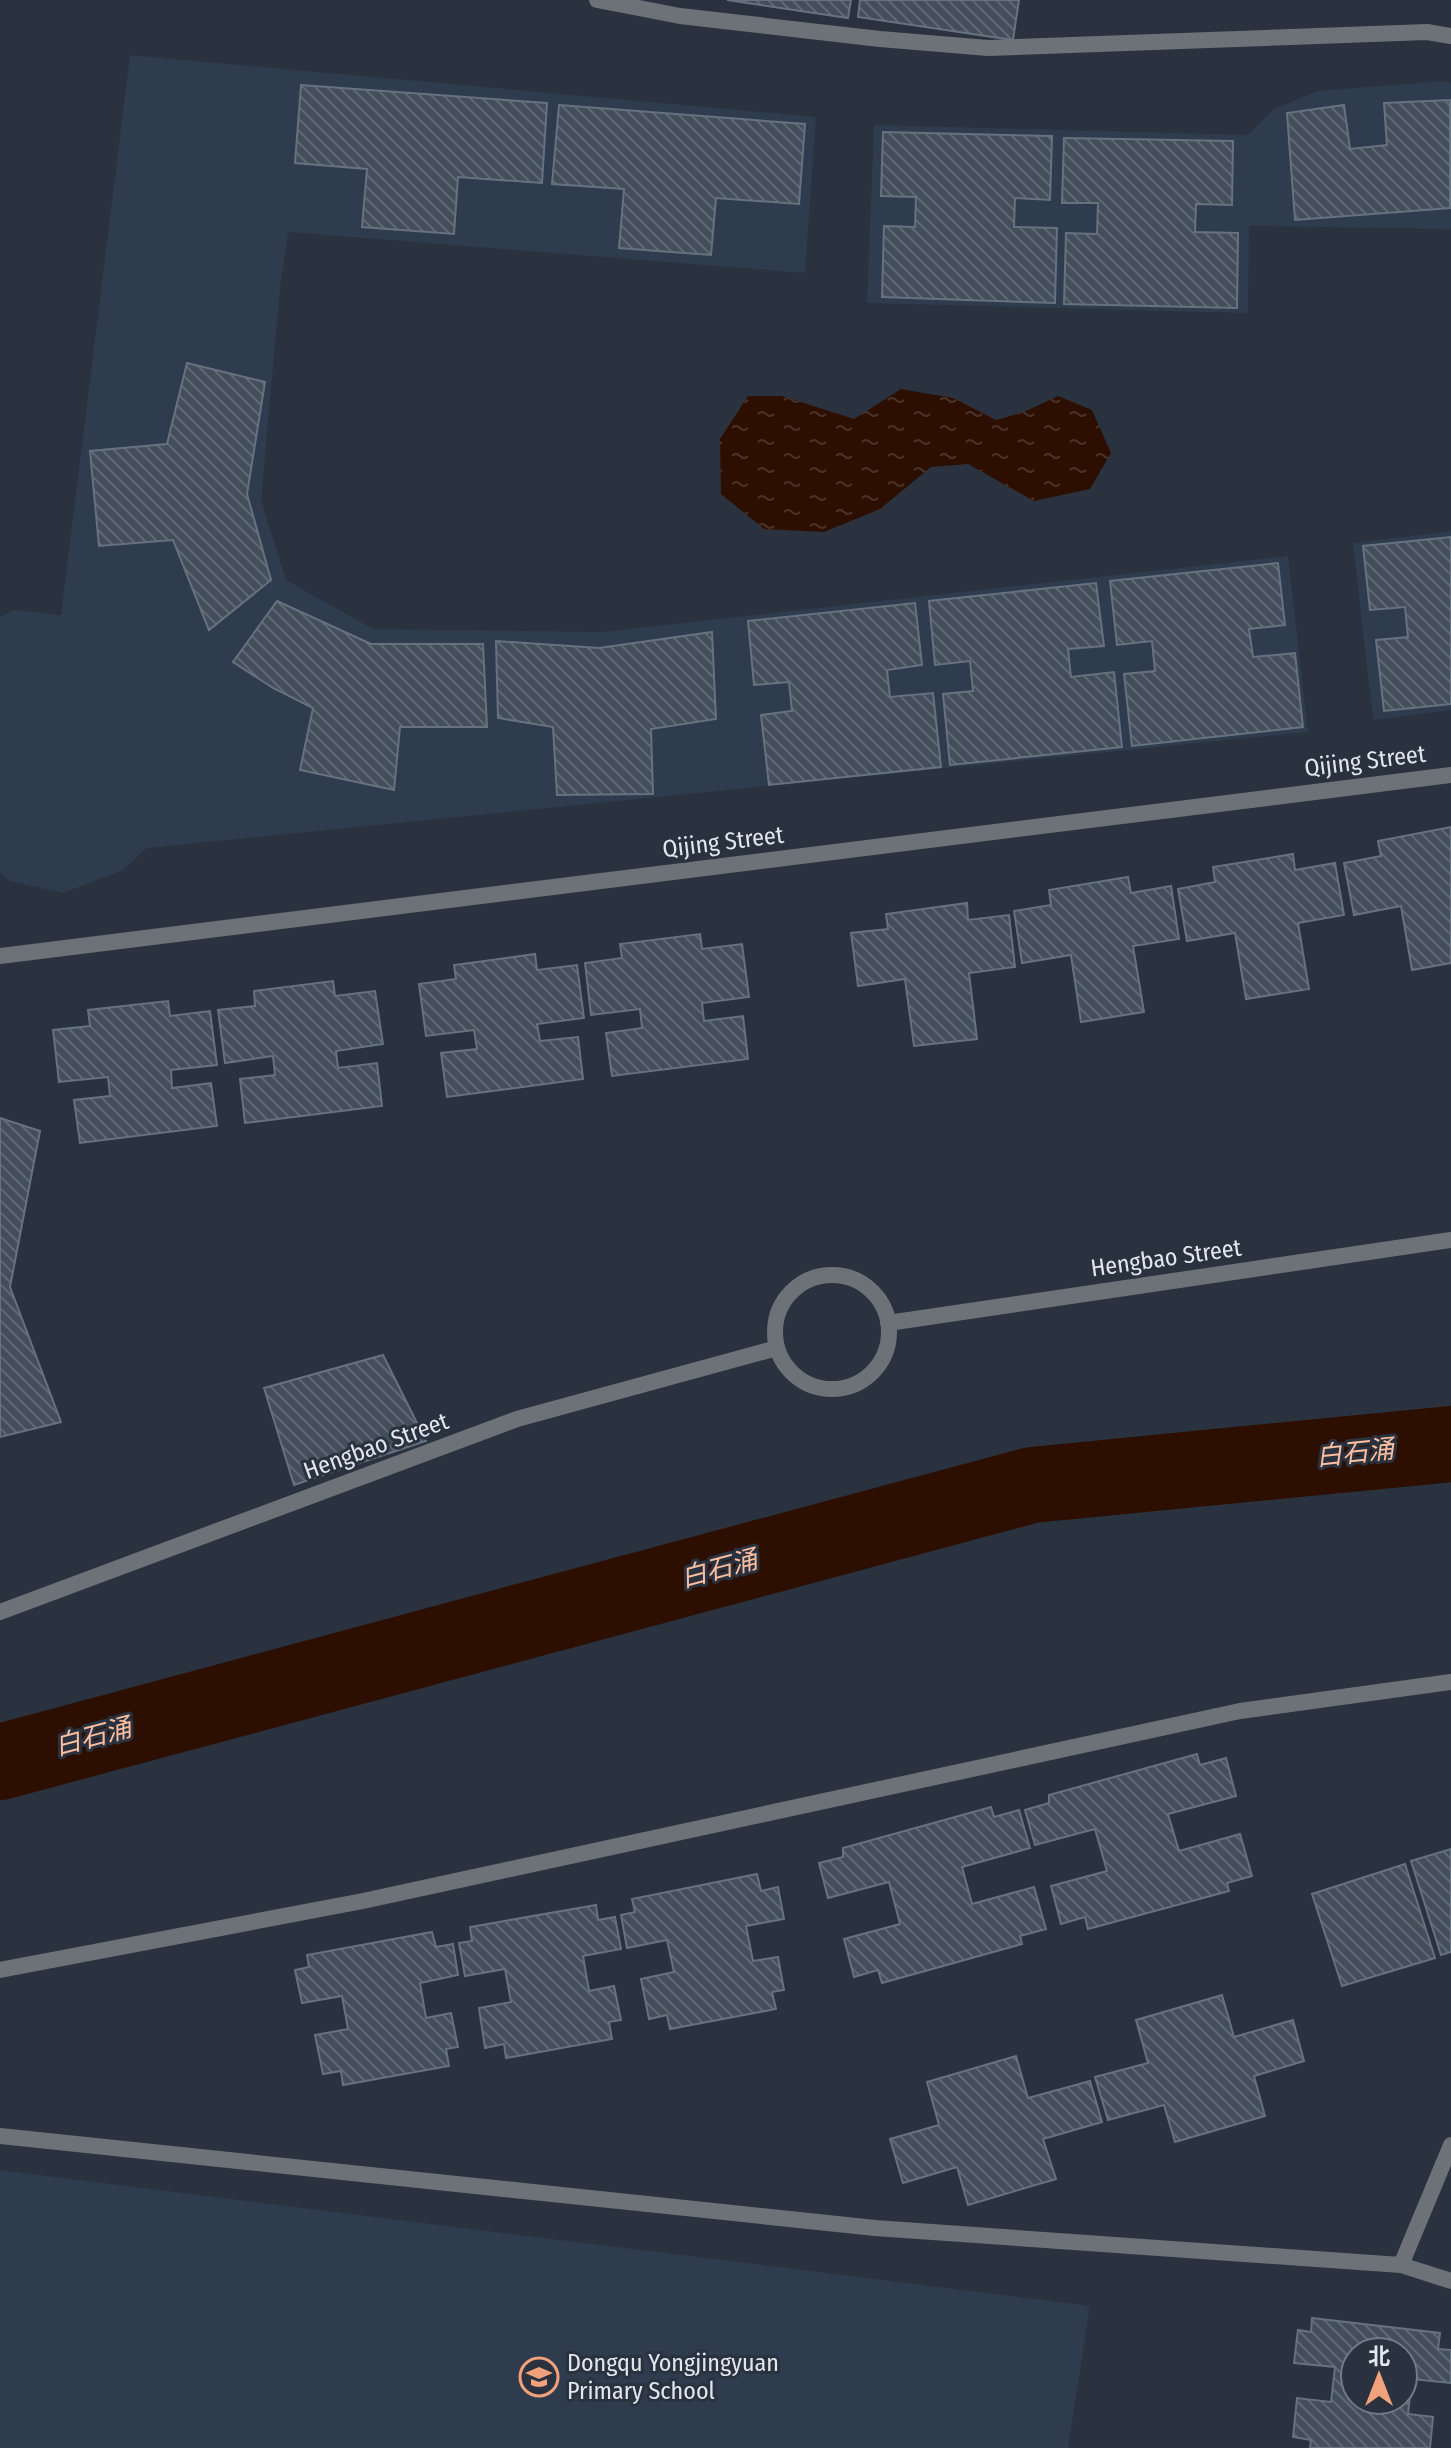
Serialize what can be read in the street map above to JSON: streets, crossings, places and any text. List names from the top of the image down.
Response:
{
  "streets": {
    "street": ["Qijing Street", "Hengbao Street"]
  },
  "water": ["白石涌"],
  "places": {
    "school or university": ["Dongqu Yongjingyuan Primary School"]
  },
  "north": "top"
}
